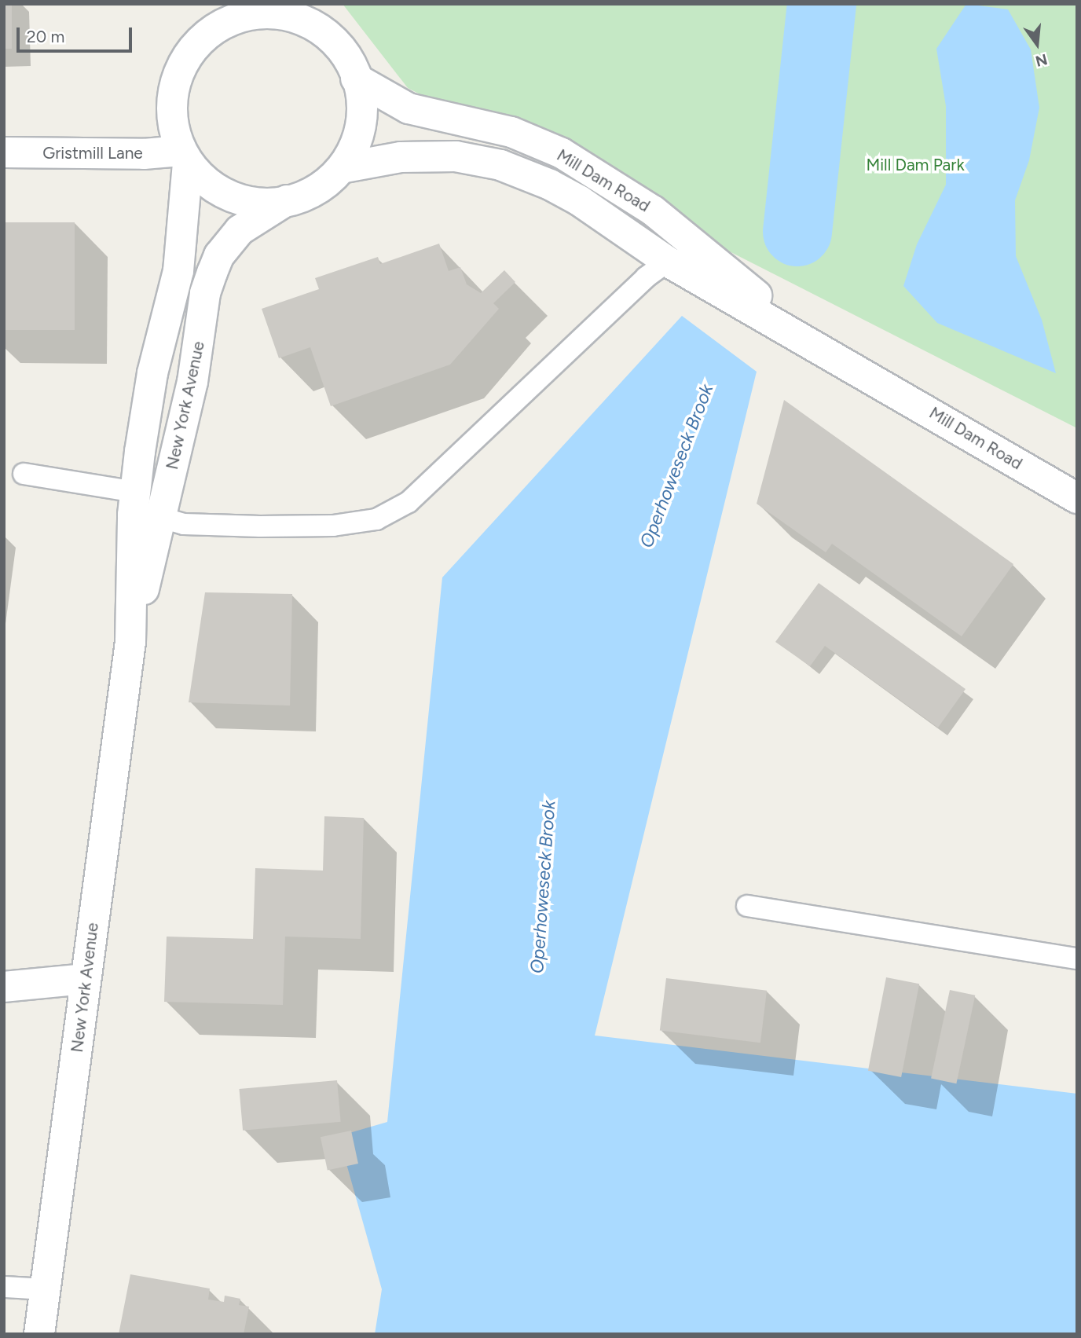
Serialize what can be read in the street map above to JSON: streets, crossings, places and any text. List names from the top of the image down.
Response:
{
  "streets": {
    "street": ["Gristmill Lane", "Mill Dam Road", "New York Avenue"]
  },
  "crossings": [
    ["Gristmill Lane", "Mill Dam Road"],
    ["Gristmill Lane", "New York Avenue"],
    ["Mill Dam Road", "New York Avenue"]
  ],
  "water": ["Operhoweseck Brook"],
  "parks": ["Mill Dam Park"],
  "scale_bar": "20 m",
  "north": "bottom"
}
